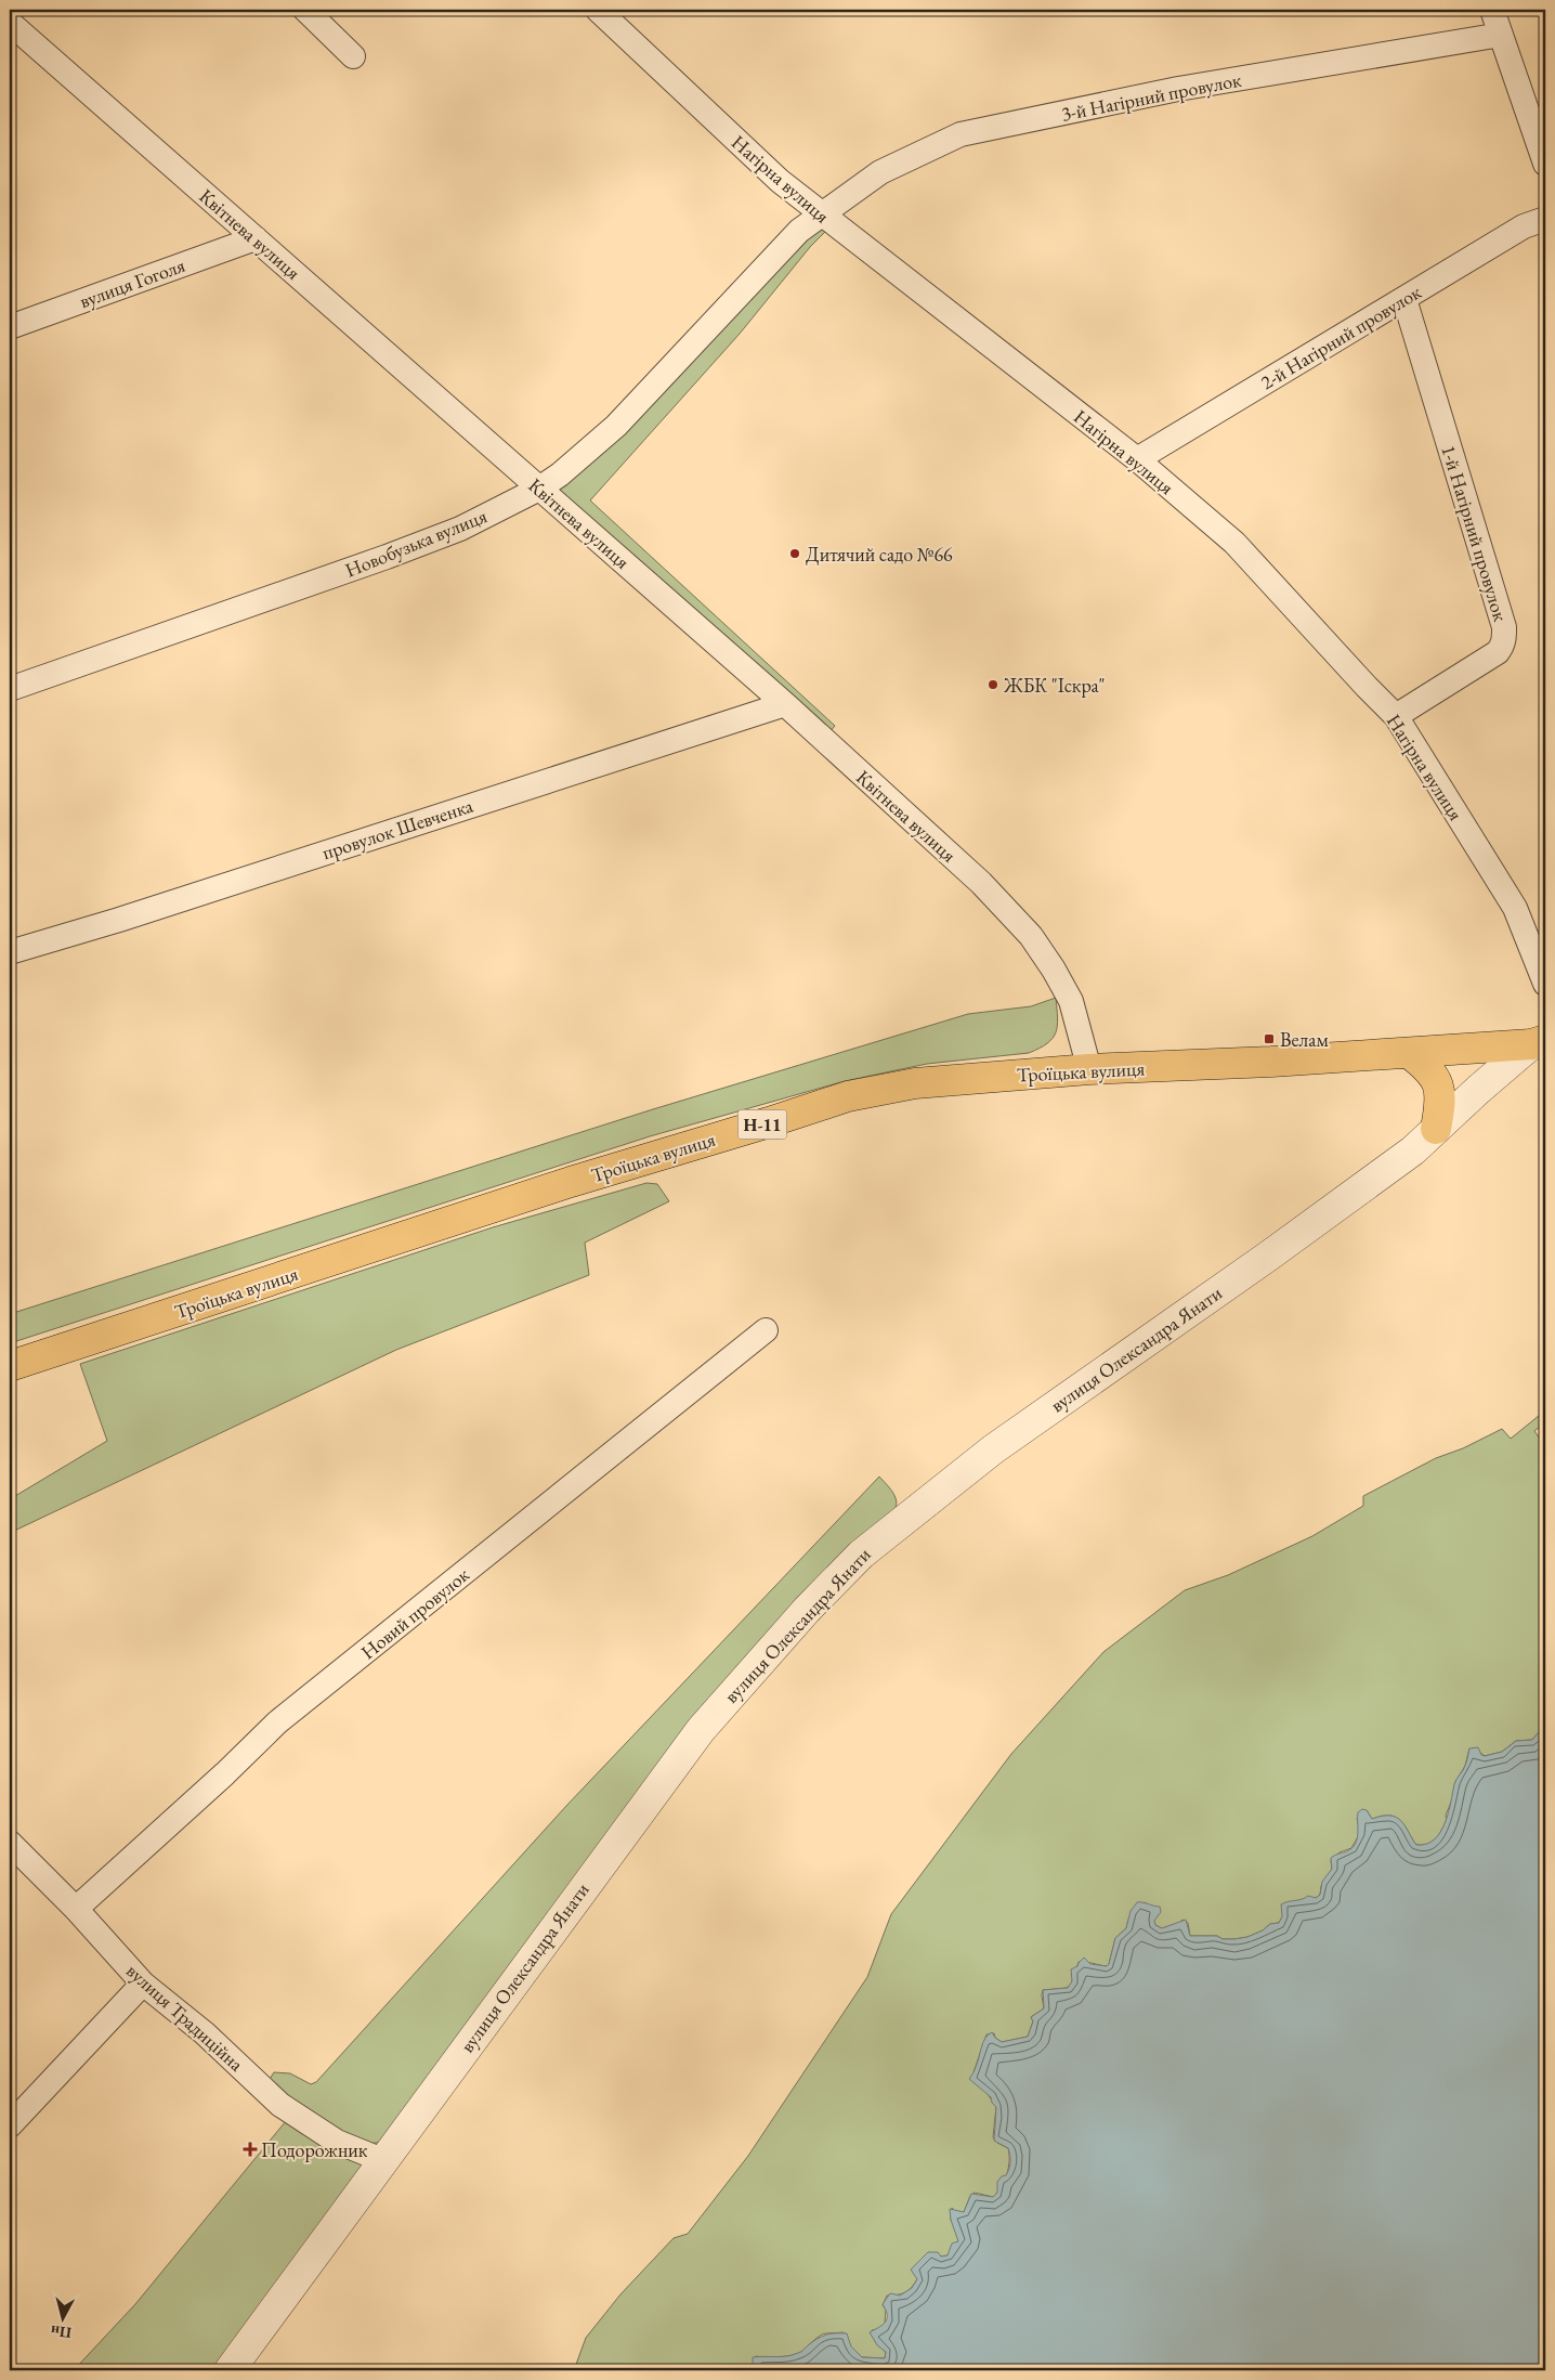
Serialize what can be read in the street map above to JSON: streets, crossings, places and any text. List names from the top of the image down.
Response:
{
  "streets": {
    "main road": ["Троїцька вулиця", "Н-11"],
    "street": [
      "3-й Нагірний провулок",
      "Нагірна вулиця",
      "Квітнева вулиця",
      "вулиця Гоголя",
      "2-й Нагірний провулок",
      "1-й Нагірний провулок",
      "Новобузька вулиця",
      "провулок Шевченка",
      "вулиця Олександра Янати",
      "Новий провулок",
      "вулиця Традиційна"
    ]
  },
  "crossings": [
    ["3-й Нагірний провулок", "Нагірна вулиця"],
    ["3-й Нагірний провулок", "Новобузька вулиця"],
    ["Нагірна вулиця", "2-й Нагірний провулок"],
    ["Нагірна вулиця", "1-й Нагірний провулок"],
    ["Нагірна вулиця", "Новобузька вулиця"],
    ["Квітнева вулиця", "вулиця Гоголя"],
    ["Квітнева вулиця", "Новобузька вулиця"],
    ["Квітнева вулиця", "провулок Шевченка"],
    ["Квітнева вулиця", "Троїцька вулиця"],
    ["2-й Нагірний провулок", "1-й Нагірний провулок"],
    ["Троїцька вулиця", "вулиця Олександра Янати"],
    ["вулиця Олександра Янати", "вулиця Традиційна"],
    ["Новий провулок", "вулиця Традиційна"]
  ],
  "places": {
    "other": ["Дитячий садо №66", "ЖБК \"Іскра\""],
    "transit": ["Велам"],
    "health": ["Подорожник"]
  },
  "north": "bottom"
}
